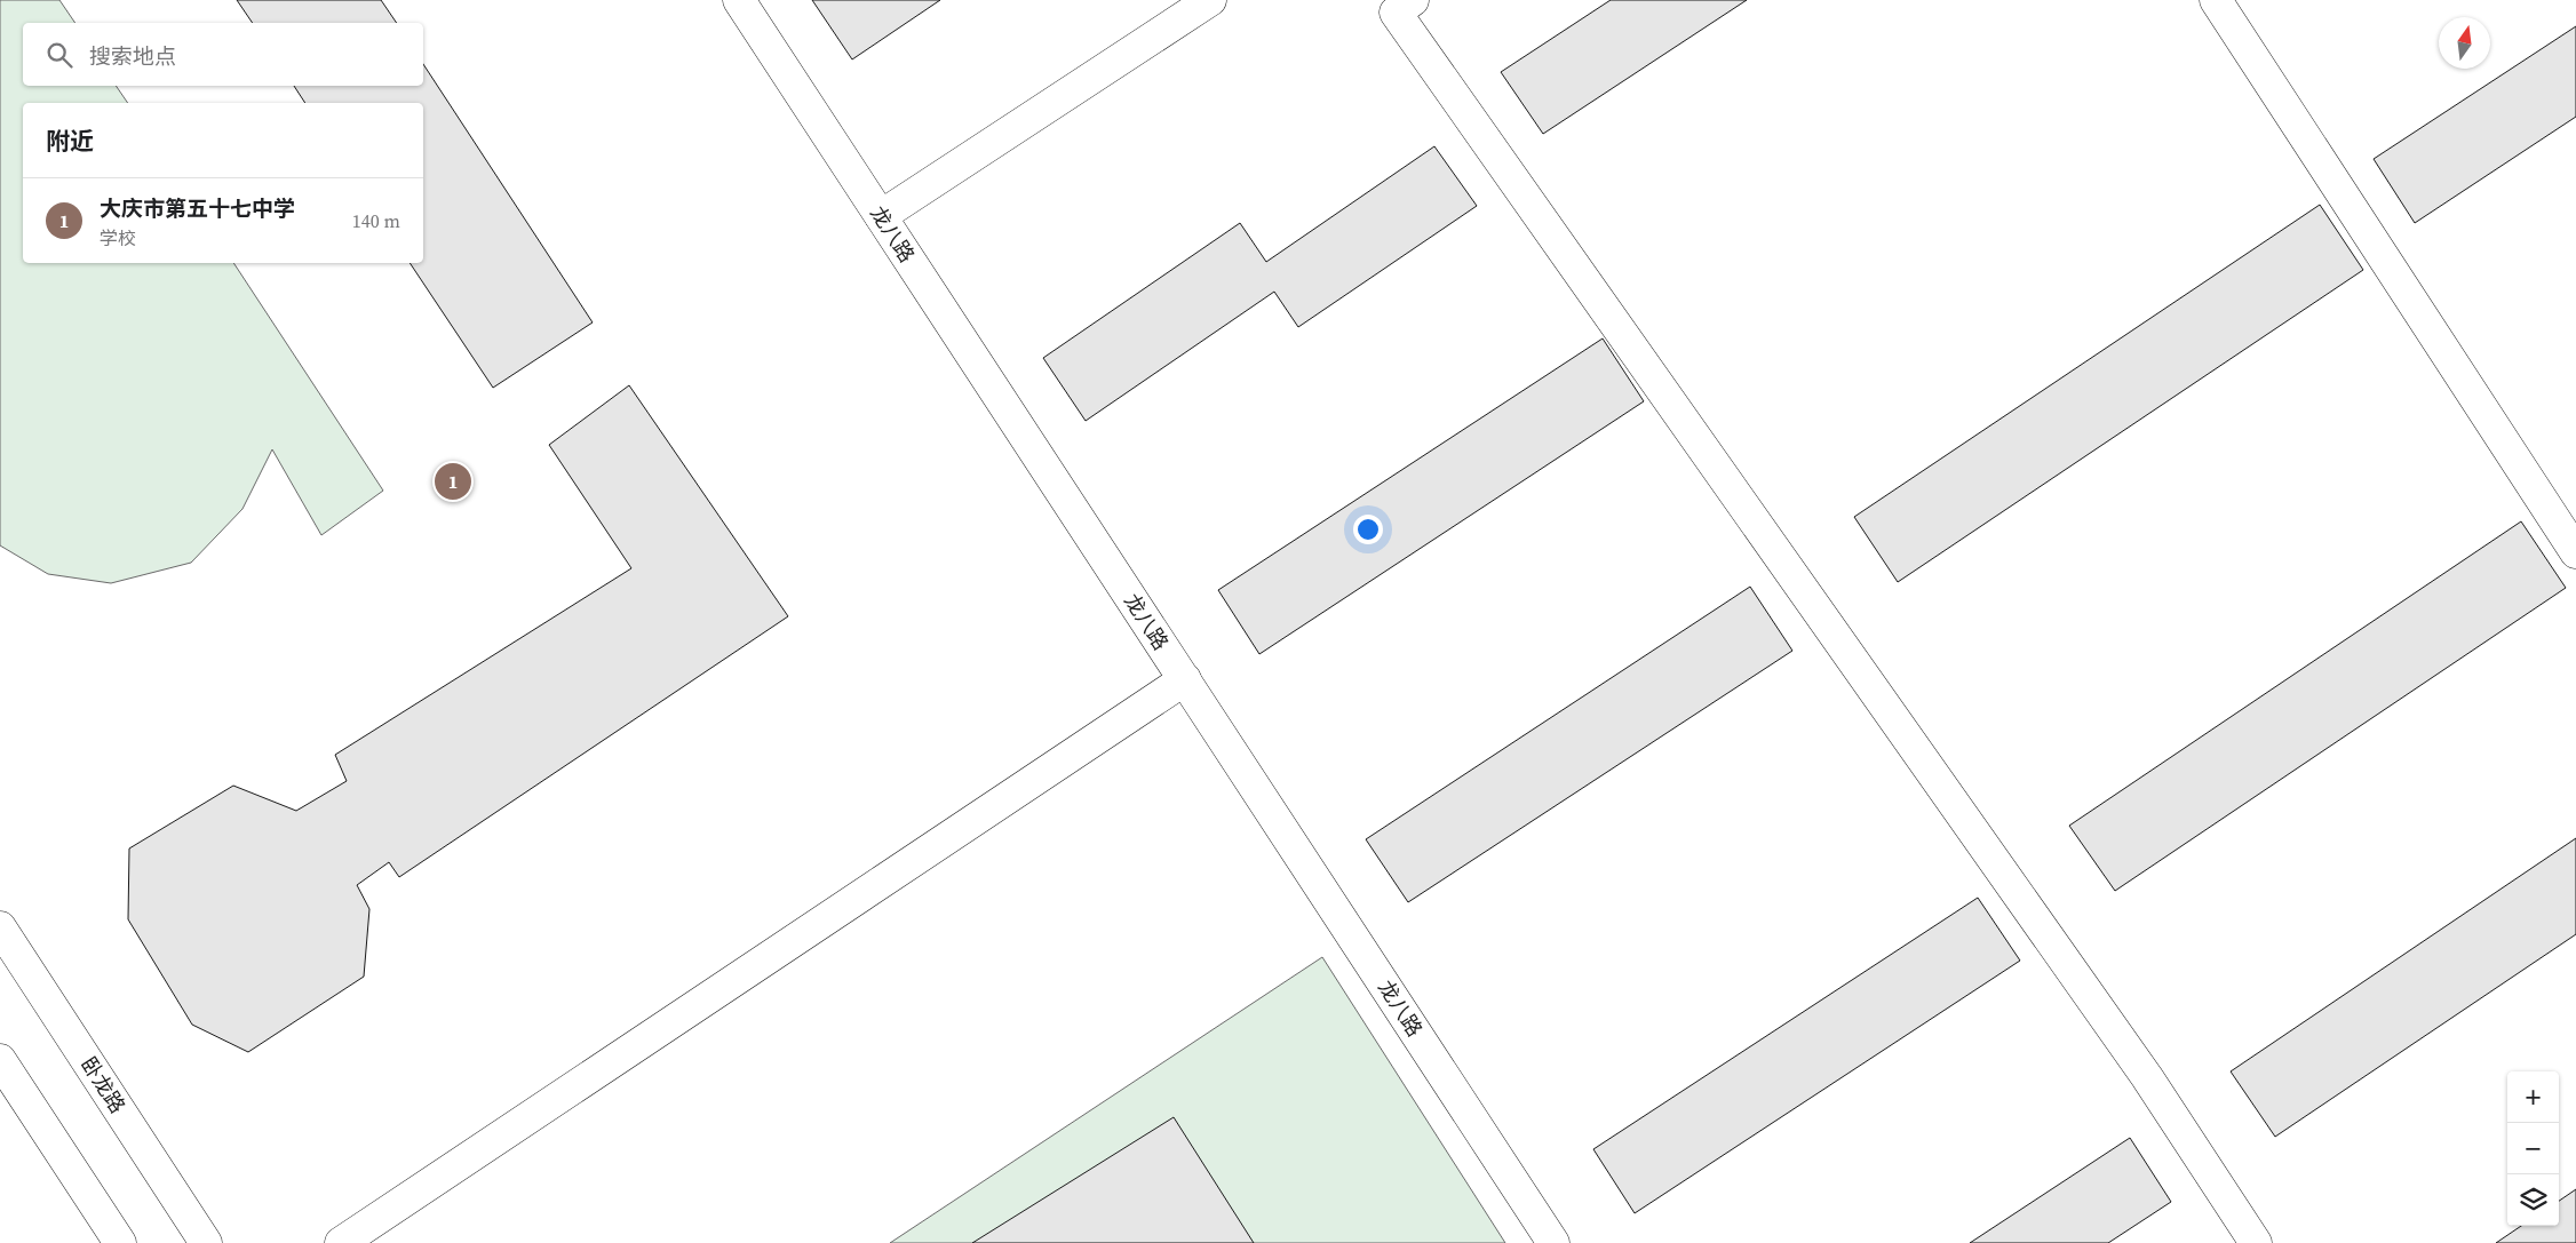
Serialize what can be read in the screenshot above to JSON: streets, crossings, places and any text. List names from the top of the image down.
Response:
{
  "streets": {
    "street": ["龙八路", "卧龙路"]
  },
  "north": "top",
  "page": {
    "search": "搜索地点",
    "heading": "附近",
    "list": [
      {
        "mark": "1",
        "name": "大庆市第五十七中学",
        "note": "学校",
        "value": "140 m"
      }
    ],
    "pins": "1",
    "map_buttons": ["+", "−"]
  }
}
